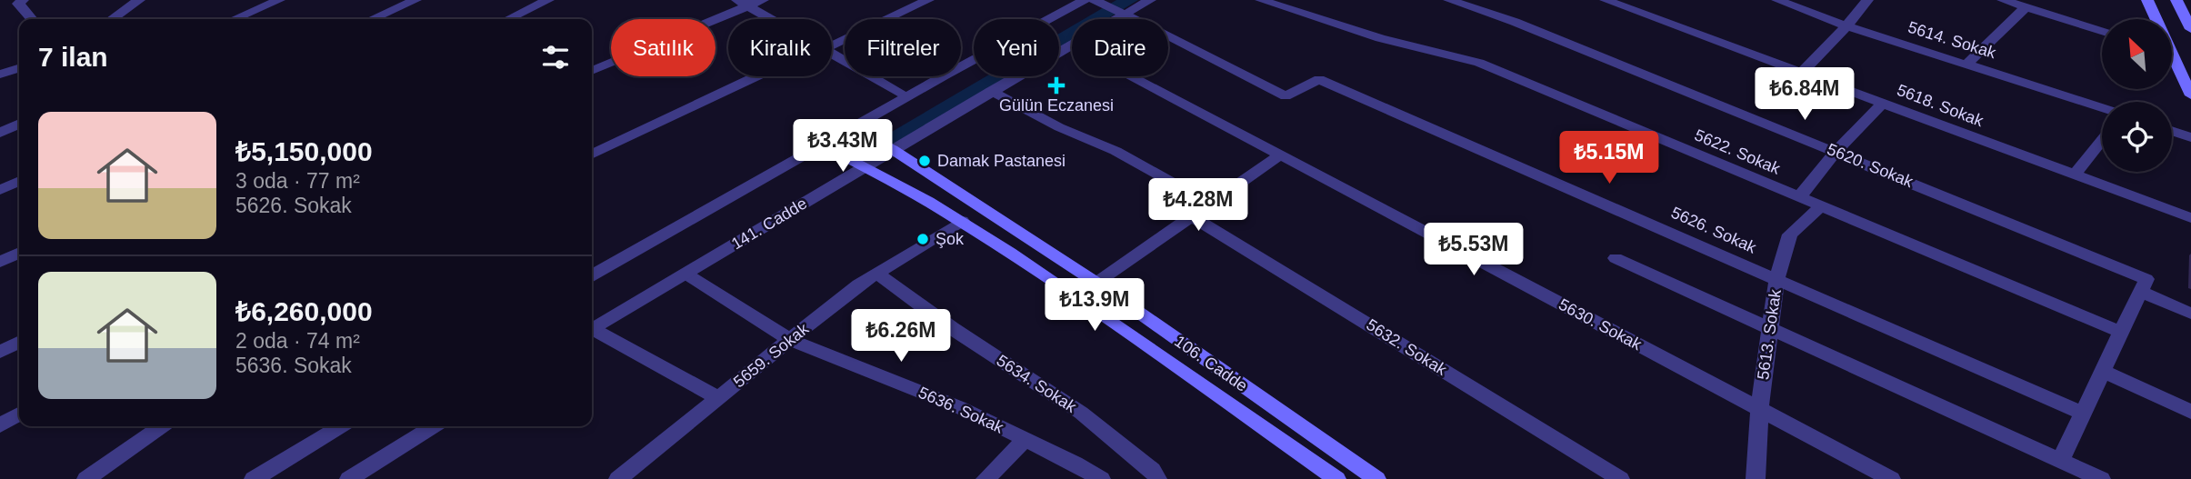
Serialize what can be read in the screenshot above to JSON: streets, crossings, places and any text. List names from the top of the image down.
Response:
{
  "streets": {
    "main road": ["106. Cadde"],
    "street": [
      "5614. Sokak",
      "5618. Sokak",
      "5622. Sokak",
      "5620. Sokak",
      "141. Cadde",
      "5626. Sokak",
      "5630. Sokak",
      "5613. Sokak",
      "5632. Sokak",
      "5659. Sokak",
      "5634. Sokak",
      "5636. Sokak"
    ]
  },
  "crossings": [
    ["5622. Sokak", "5613. Sokak"],
    ["141. Cadde", "5626. Sokak"],
    ["141. Cadde", "106. Cadde"],
    ["141. Cadde", "5636. Sokak"],
    ["5626. Sokak", "5613. Sokak"],
    ["5630. Sokak", "5613. Sokak"],
    ["5659. Sokak", "106. Cadde"],
    ["5659. Sokak", "5634. Sokak"],
    ["5659. Sokak", "5636. Sokak"]
  ],
  "places": {
    "health": ["Gülün Eczanesi"],
    "other": ["Damak Pastanesi", "Şok"]
  },
  "north": "top left",
  "page": {
    "chip": [
      "Satılık",
      "Kiralık",
      "Filtreler",
      "Yeni",
      "Daire"
    ],
    "heading": "7 ilan",
    "price": [
      "₺6.84M",
      "₺3.43M",
      "₺5.15M",
      "₺4.28M",
      "₺5.53M",
      "₺13.9M",
      "₺6.26M"
    ],
    "list": [
      {
        "name": "₺5,150,000",
        "note": "3 oda · 77 m² · 5626. Sokak"
      },
      {
        "name": "₺6,260,000",
        "note": "2 oda · 74 m² · 5636. Sokak"
      }
    ]
  }
}
